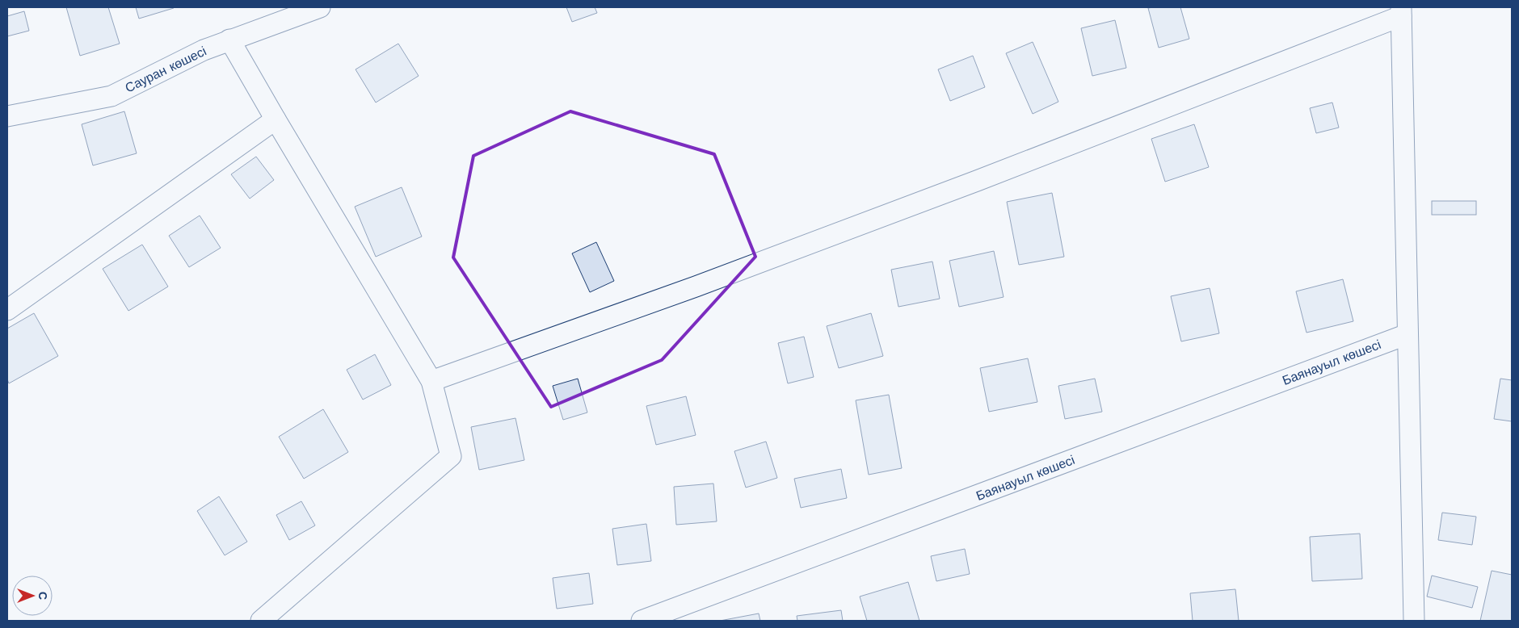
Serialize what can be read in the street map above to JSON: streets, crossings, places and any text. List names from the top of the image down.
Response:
{
  "streets": {
    "street": ["Сауран көшесі", "Баянауыл көшесі"]
  },
  "north": "right"
}
